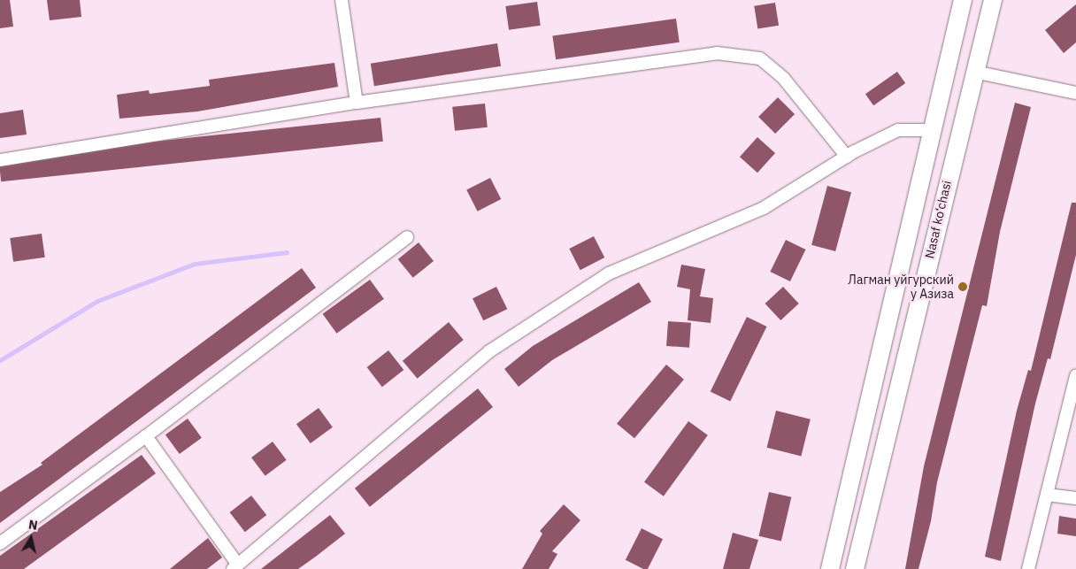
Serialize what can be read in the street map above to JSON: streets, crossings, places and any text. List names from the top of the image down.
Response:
{
  "streets": {
    "main road": ["Nasaf ko‘chasi"]
  },
  "places": ["Лагман уйгурский у Азиза"],
  "north": "top"
}
